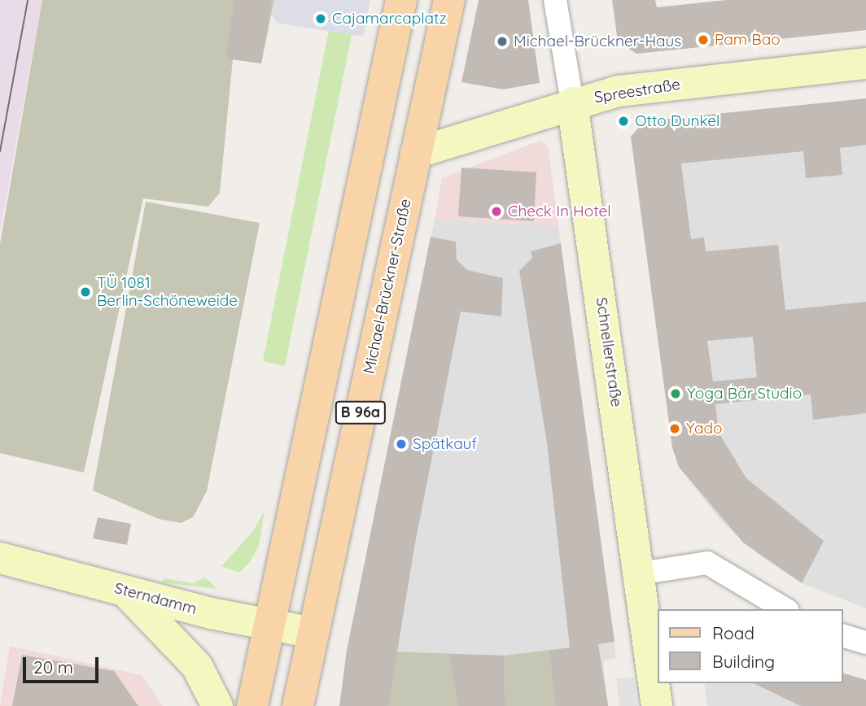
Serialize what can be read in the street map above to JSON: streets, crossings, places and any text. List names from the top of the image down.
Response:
{
  "streets": {
    "main road": [
      "Spreestraße",
      "Michael-Brückner-Straße",
      "Schnellerstraße",
      "B 96a",
      "Sterndamm"
    ]
  },
  "crossings": [
    ["Spreestraße", "Michael-Brückner-Straße"],
    ["Spreestraße", "Schnellerstraße"],
    ["Michael-Brückner-Straße", "Sterndamm"],
    ["B 96a", "Sterndamm"]
  ],
  "places": [
    "Cajamarcaplatz",
    "Pam Bao",
    "Michael-Brückner-Haus",
    "Otto Dunkel",
    "Check In Hotel",
    "TÜ 1081 Berlin-Schöneweide",
    "Yoga Bär Studio",
    "Yado",
    "Spätkauf"
  ],
  "legend": ["Road", "Building"],
  "scale_bar": "20 m"
}
